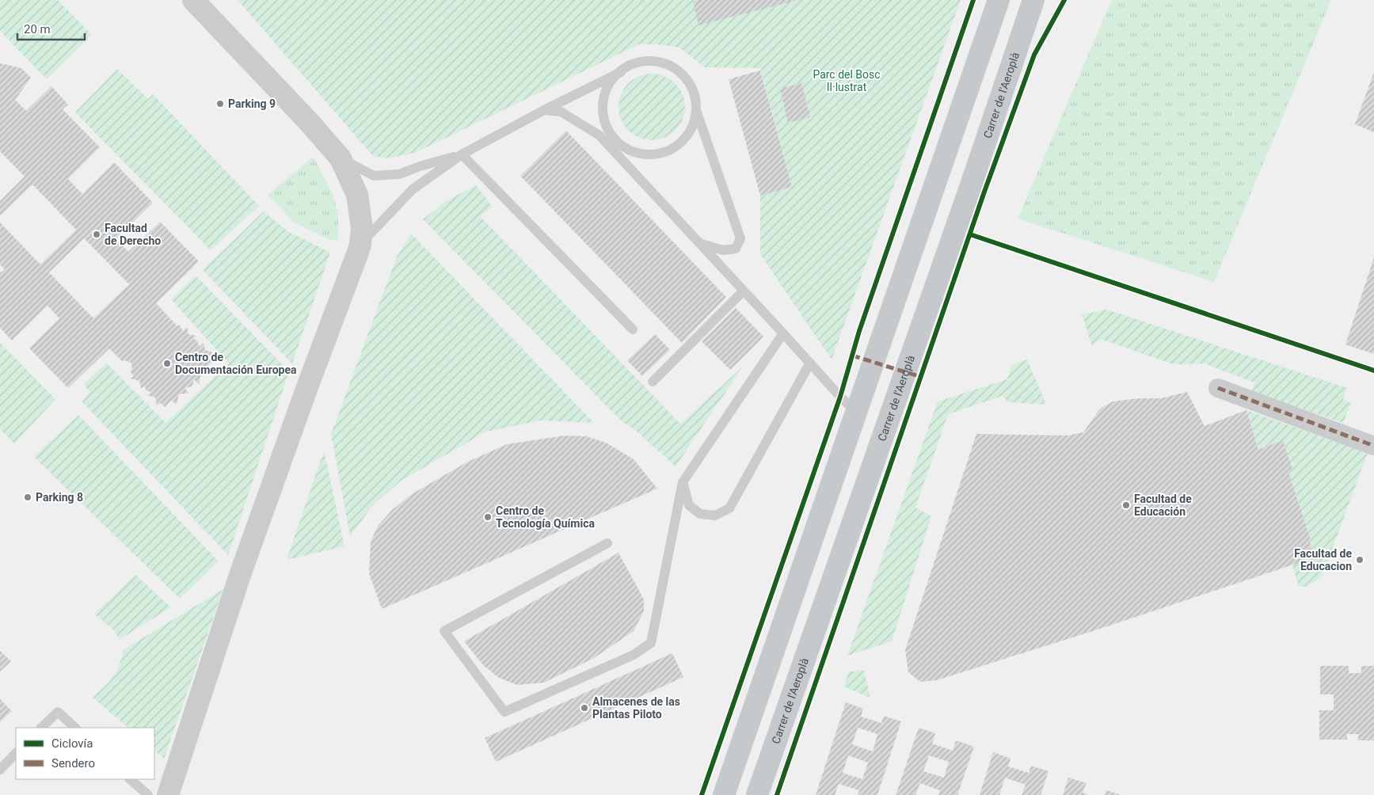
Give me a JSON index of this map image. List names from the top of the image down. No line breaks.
{"streets":{"main road":["Carrer de l'Aeroplà"]},"parks":["Parc del Bosc Il·lustrat"],"places":["Parking 9","Facultad de Derecho","Centro de Documentación Europea","Parking 8","Facultad de Educación","Centro de Tecnología Química","Facultad de Educacion","Almacenes de las Plantas Piloto"],"legend":["Ciclovía","Sendero"],"scale_bar":"20 m"}
